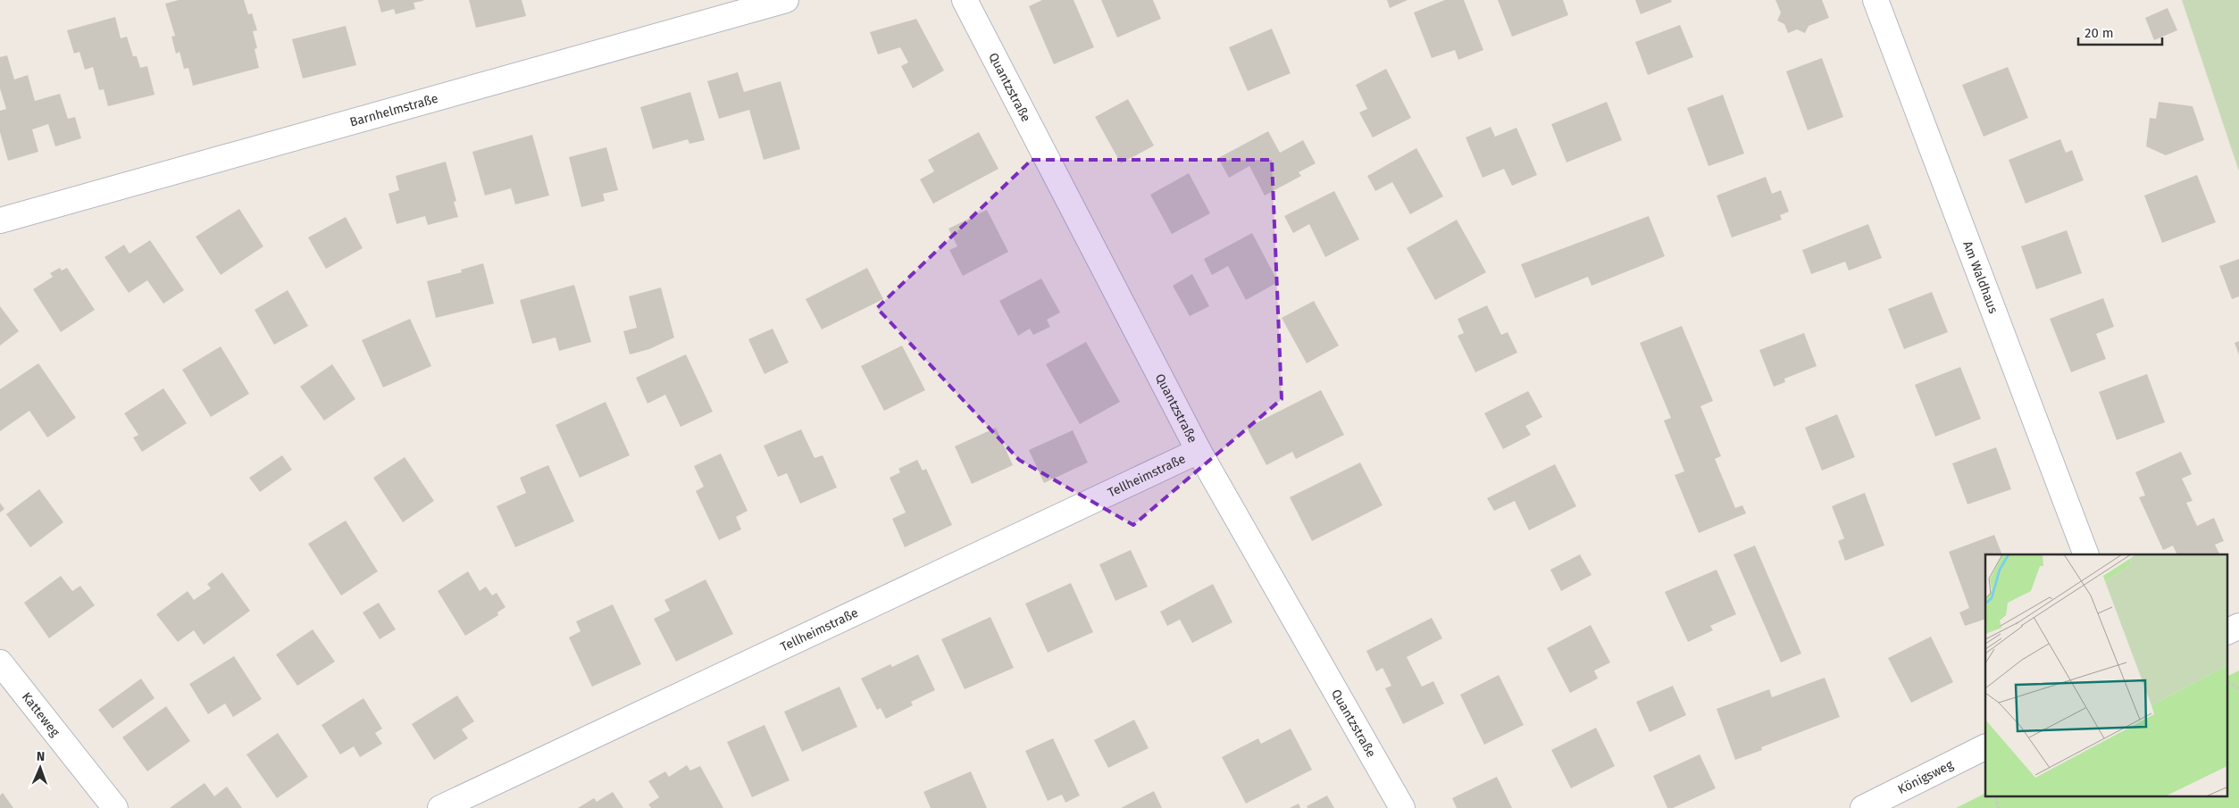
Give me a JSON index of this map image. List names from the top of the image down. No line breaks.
{"streets":{"street":["Quantzstraße","Barnhelmstraße","Am Waldhaus","Tellheimstraße","Katteweg","Königsweg"]},"crossings":[["Quantzstraße","Tellheimstraße"]],"scale_bar":"20 m","north":"top"}
